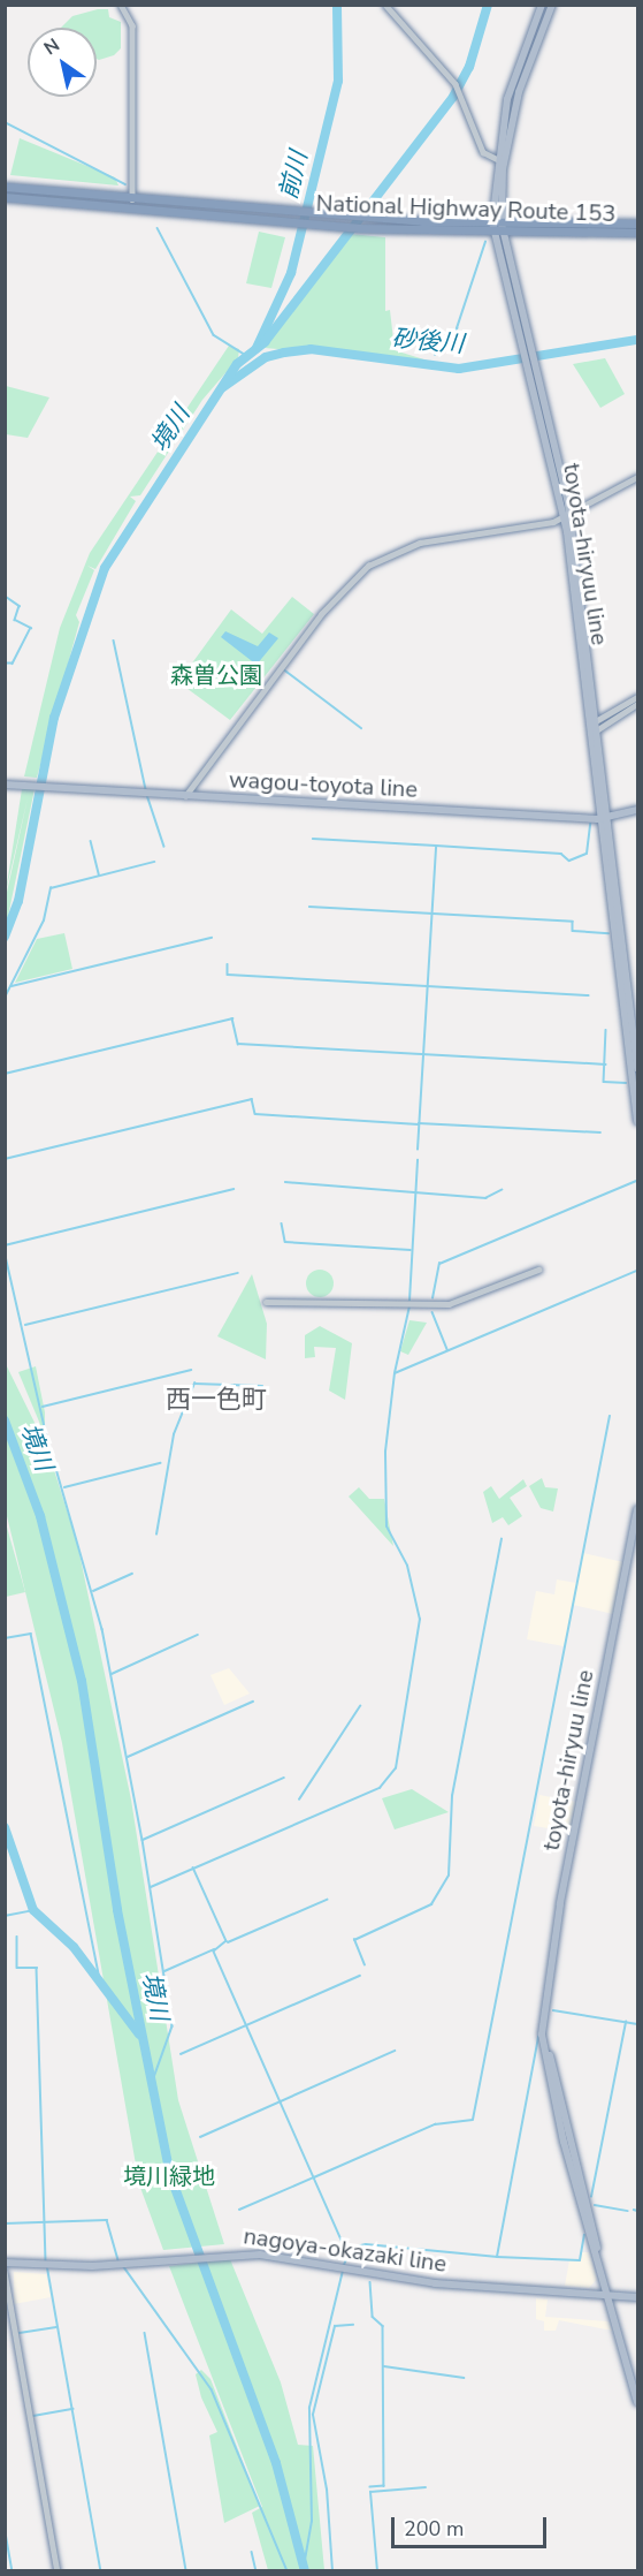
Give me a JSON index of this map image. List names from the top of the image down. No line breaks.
{"streets":{"highway":["National Highway Route 153"],"main road":["toyota-hiryuu line","wagou-toyota line","nagoya-okazaki line"]},"crossings":[["National Highway Route 153","toyota-hiryuu line"],["toyota-hiryuu line","wagou-toyota line"],["toyota-hiryuu line","nagoya-okazaki line"]],"districts":["西一色町"],"water":["前川","砂後川","境川"],"parks":["森曽公園","境川緑地"],"scale_bar":"200 m","north":"top left"}
